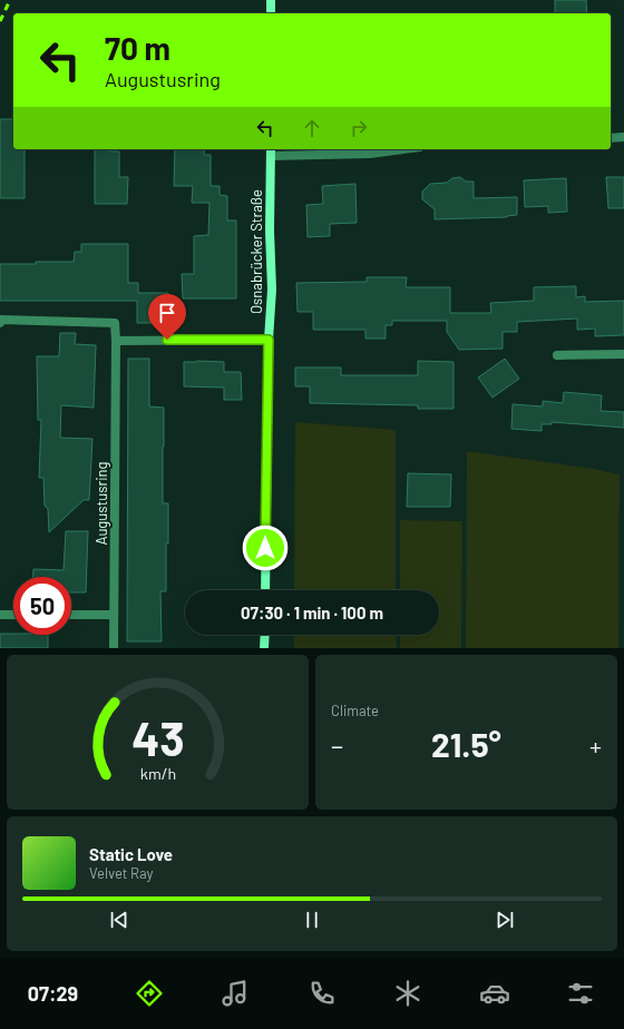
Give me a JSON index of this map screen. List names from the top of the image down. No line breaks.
{"streets":{"main road":["Osnabrücker Straße"],"street":["Augustusring"]},"page":{"turn":["70 m","Augustusring"],"limit":"50","trip":"07:30 · 1 min · 100 m","tile":"Climate","heat":["−","21.5°","+"],"song":["Static Love","Velvet Ray"],"tabs":"07:29","gauge":["43","km/h"]}}
